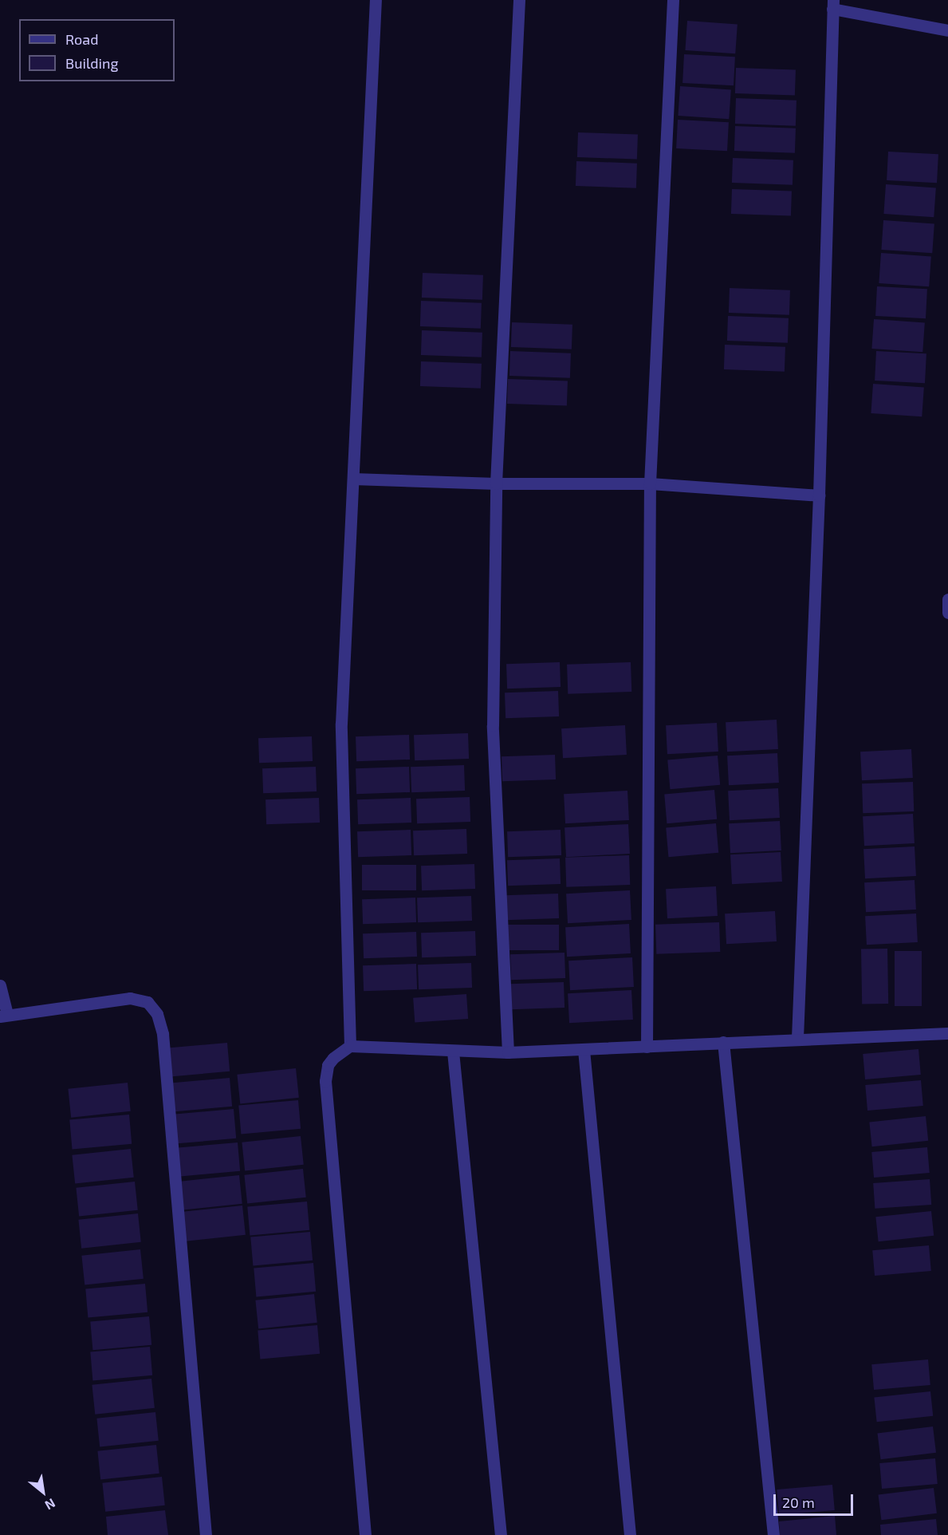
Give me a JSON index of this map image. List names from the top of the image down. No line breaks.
{"legend":["Road","Building"],"scale_bar":"20 m","north":"bottom right"}
